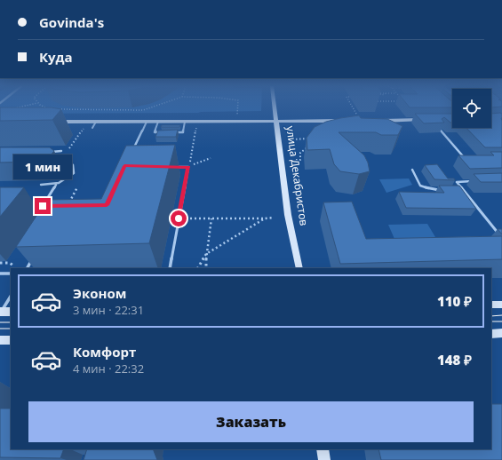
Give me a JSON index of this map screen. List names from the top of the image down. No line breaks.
{"streets":{"street":["улица Декабристов"]},"page":{"banner":["Govinda's","Куда"],"bubble":"1 мин","list":[{"name":"Эконом","note":"3 мин · 22:31","value":"110 ₽"},{"name":"Комфорт","note":"4 мин · 22:32","value":"148 ₽"}],"buttons":"Заказать"}}
